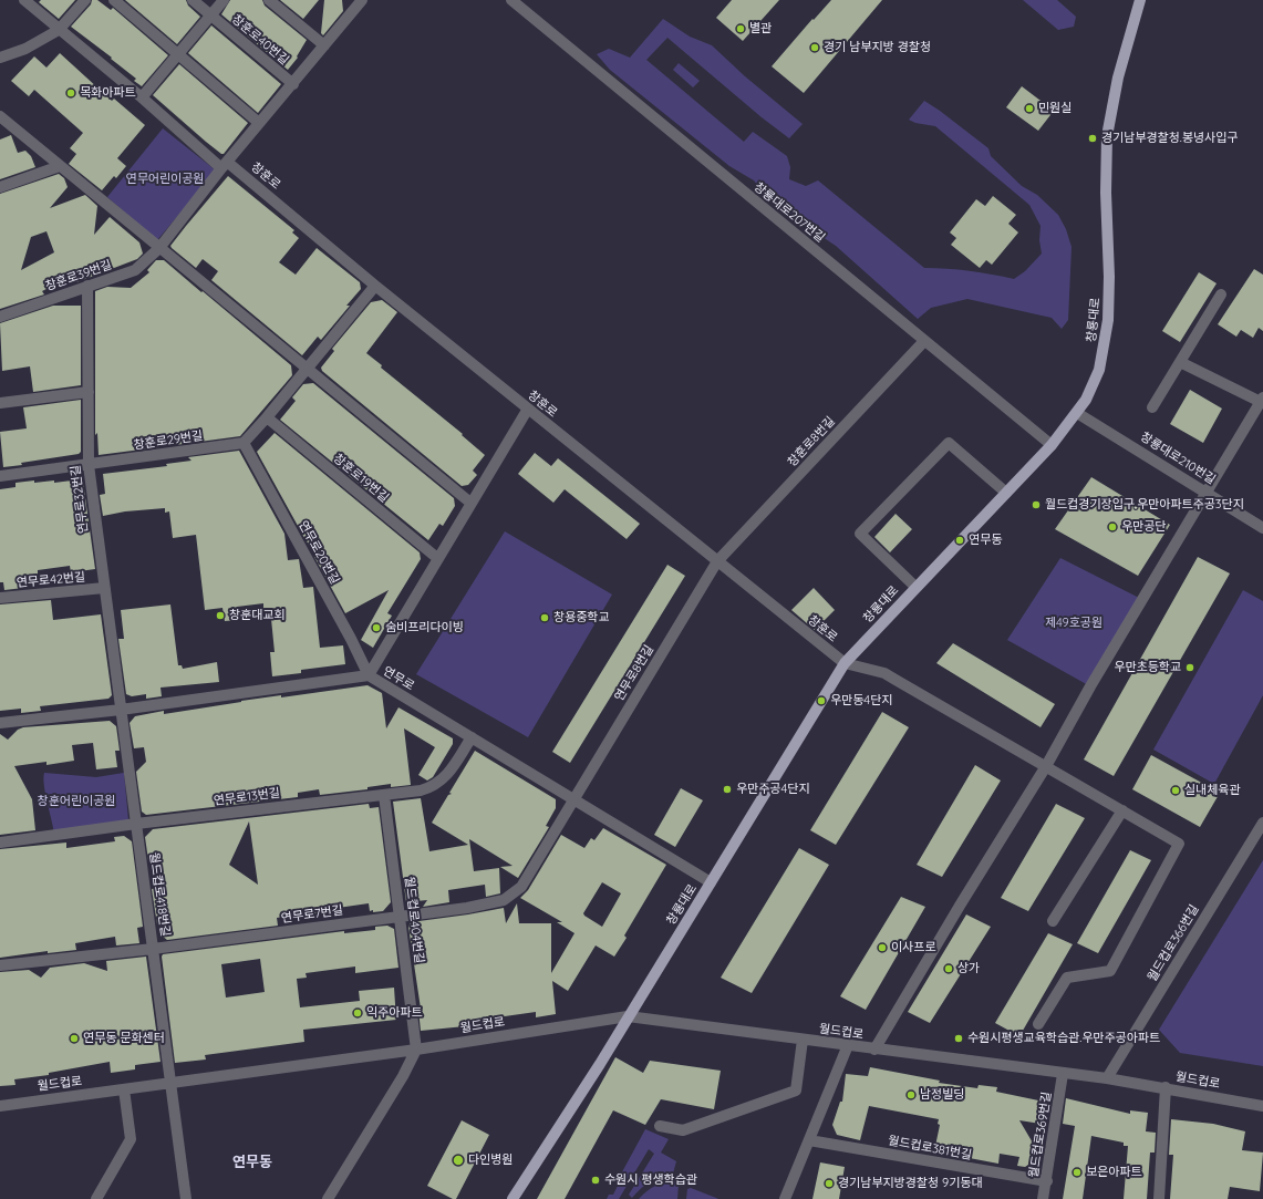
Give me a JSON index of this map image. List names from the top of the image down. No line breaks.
{"streets":{"main road":["창룡대로"],"street":["창훈로40번길","창훈로","창룡대로207번길","창훈로39번길","창훈로29번길","창훈로8번길","창룡대로210번길","창훈로19번길","연무로32번길","연무로20번길","연무로42번길","연무로8번길","연무로","연무로13번길","월드컵로418번길","연무로7번길","월드컵로404번길","월드컵로366번길","월드컵로","월드컵로369번길","월드컵로381번길"]},"crossings":[["창훈로","창훈로39번길"],["창훈로","창룡대로"],["창훈로","창훈로8번길"],["창훈로","연무로8번길"],["창룡대로207번길","창룡대로"],["창룡대로207번길","창훈로8번길"],["창훈로39번길","연무로32번길"],["창룡대로","창룡대로210번길"],["창룡대로","연무로"],["창룡대로","월드컵로"],["창훈로29번길","연무로32번길"],["창훈로29번길","연무로20번길"],["창훈로8번길","연무로8번길"],["연무로32번길","연무로42번길"],["연무로32번길","연무로"],["연무로32번길","월드컵로418번길"],["연무로20번길","연무로"],["연무로8번길","연무로"],["연무로8번길","연무로7번길"],["연무로","연무로13번길"],["연무로","월드컵로418번길"],["연무로","연무로7번길"],["연무로13번길","월드컵로418번길"],["연무로13번길","월드컵로404번길"],["월드컵로418번길","연무로7번길"],["월드컵로418번길","월드컵로"],["연무로7번길","월드컵로404번길"],["월드컵로404번길","월드컵로"],["월드컵로366번길","월드컵로"],["월드컵로","월드컵로369번길"],["월드컵로369번길","월드컵로381번길"]],"districts":["연무동"],"parks":["연무어린이공원","제49호공원","창훈어린이공원"],"places":["별관","경기 남부지방 경찰청","목화아파트","민원실","경기남부경찰청.봉녕사입구","월드컵경기장입구.우만아파트주공3단지","우만공단","연무동","창훈대교회","창용중학교","숨비프리다이빙","우만초등학교","우만동4단지","우만주공4단지","실내체육관","이사프로","상가","익주아파트","연무동 문화센터","수원시평생교육학습관.우만주공아파트","남정빌딩","다인병원","보은아파트","수원시 평생학습관","경기남부지방경찰청 9기동대"]}
